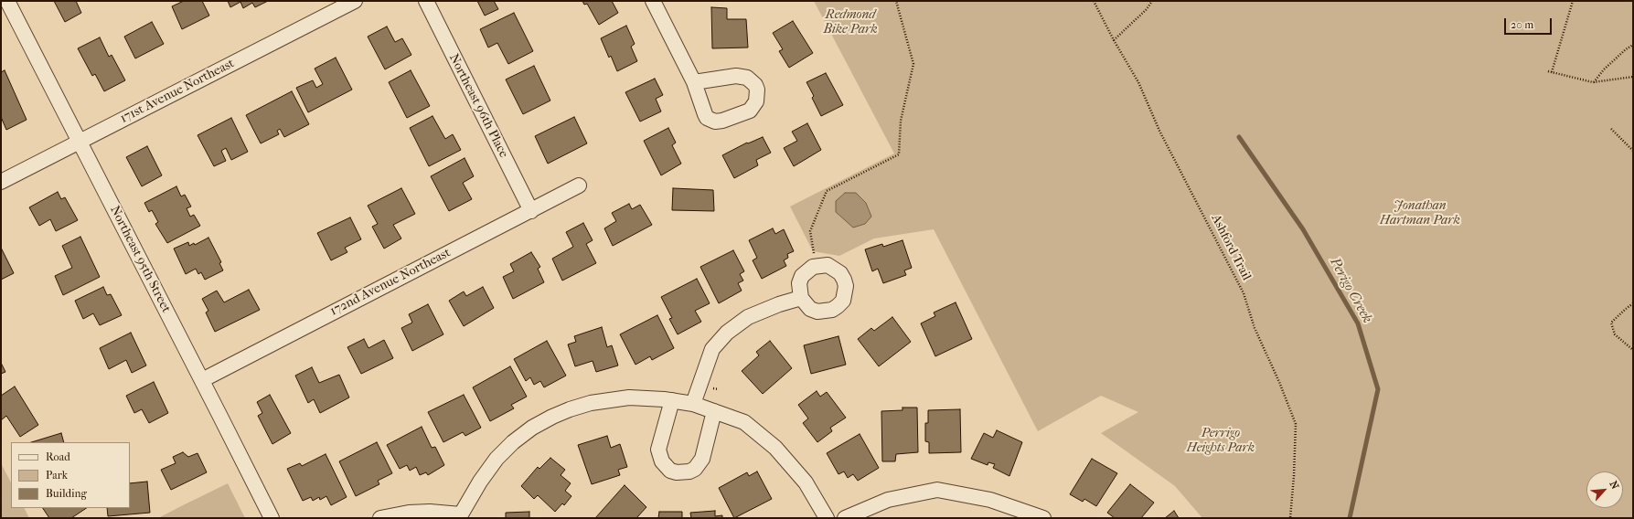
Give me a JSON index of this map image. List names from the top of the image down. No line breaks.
{"streets":{"street":["171st Avenue Northeast","Northeast 96th Place","Northeast 95th Street","172nd Avenue Northeast"],"path":["Ashford Trail"]},"crossings":[["171st Avenue Northeast","Northeast 95th Street"],["Northeast 96th Place","172nd Avenue Northeast"],["Northeast 95th Street","172nd Avenue Northeast"]],"water":["Perigo Creek"],"parks":["Redmond Bike Park","Jonathan Hartman Park","Perrigo Heights Park"],"legend":["Road","Park","Building"],"scale_bar":"20 m","north":"top right"}
